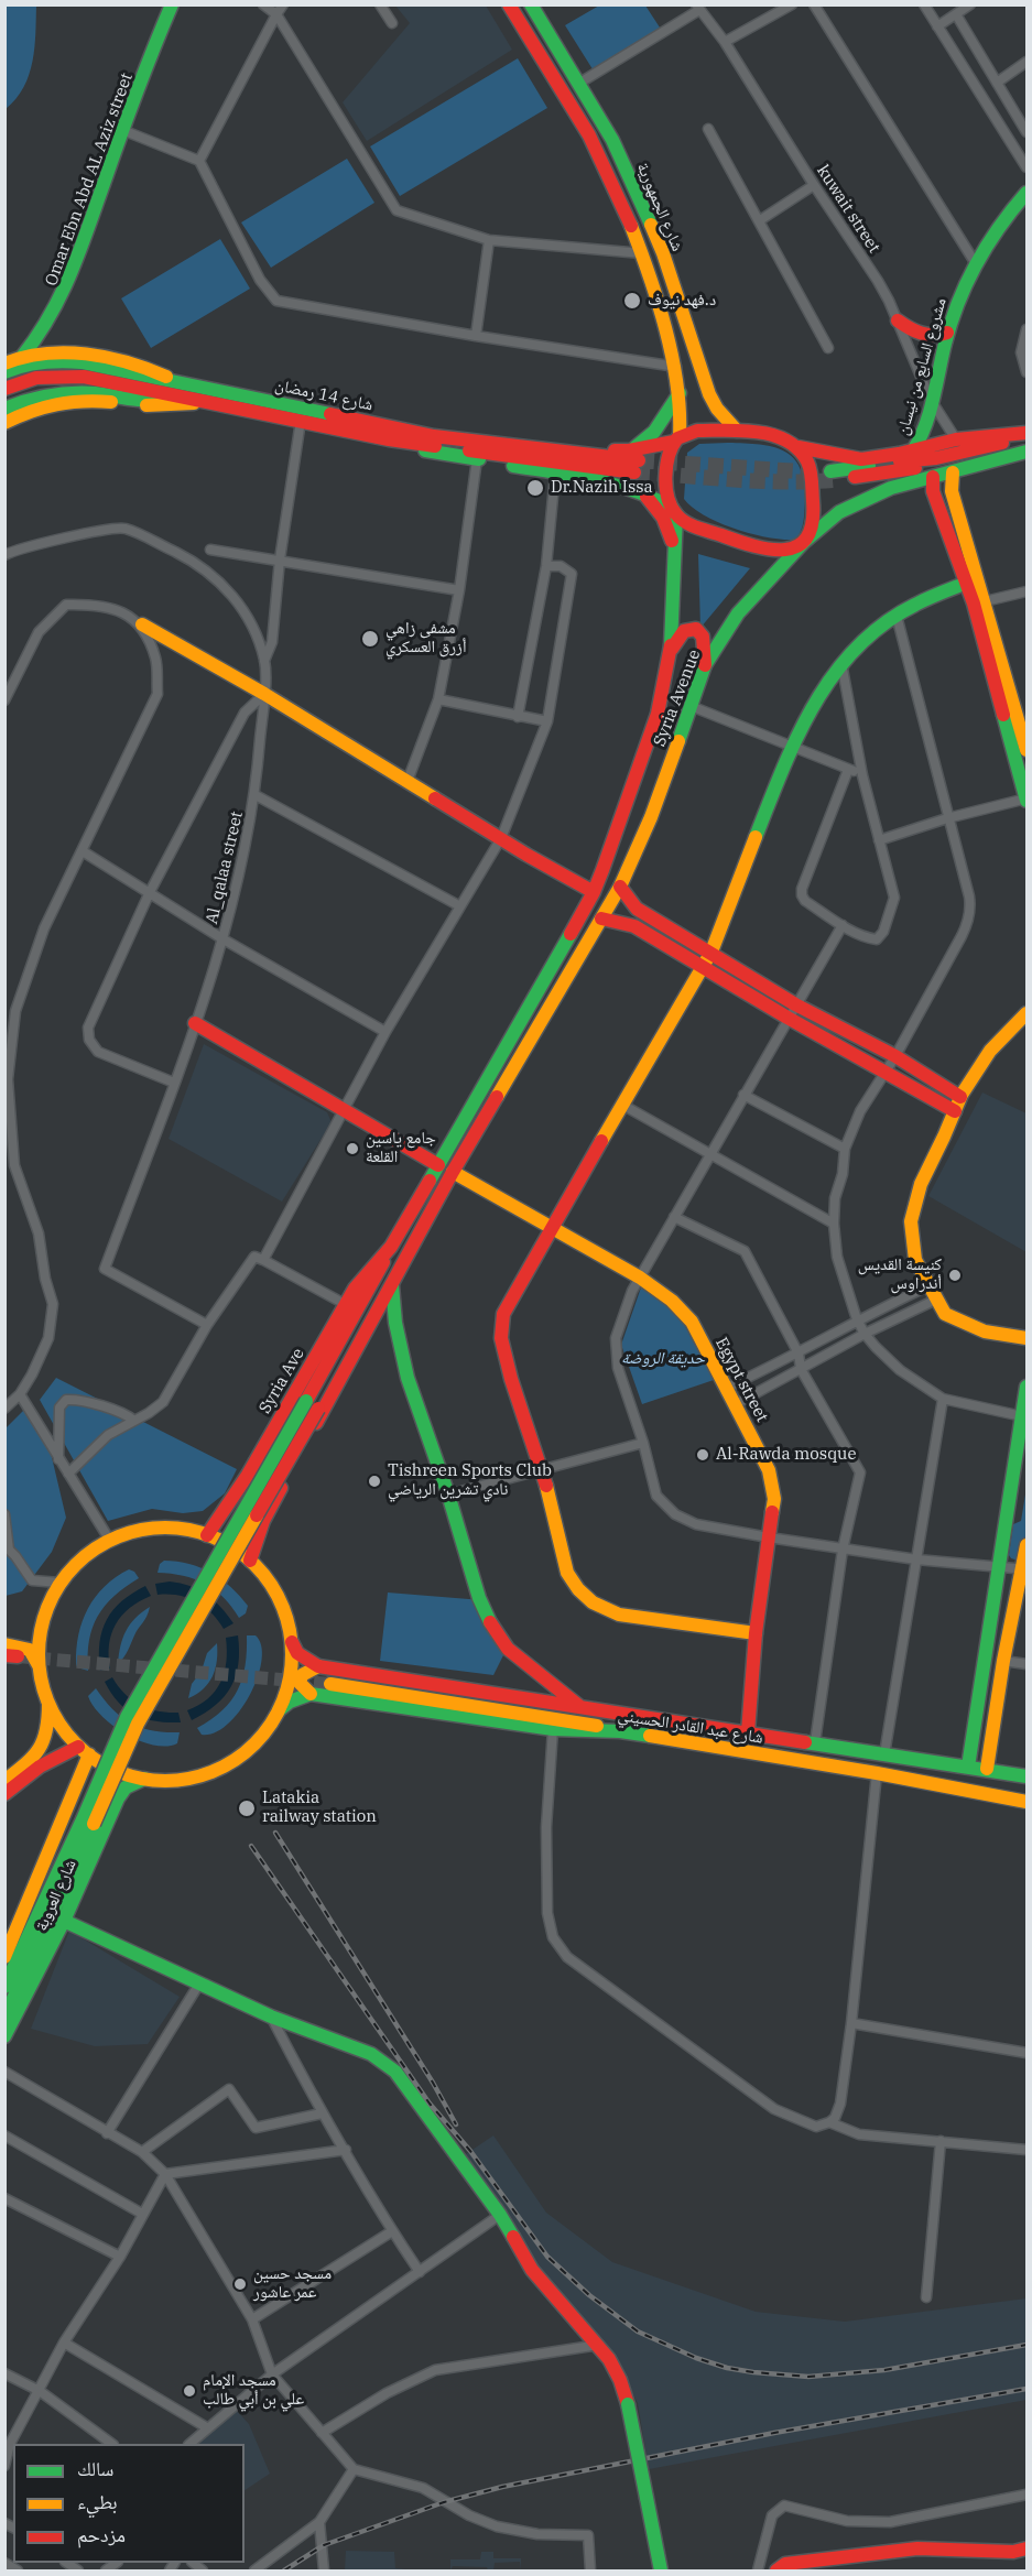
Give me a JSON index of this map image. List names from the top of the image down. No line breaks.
{"streets":{"main road":["Omar Ebn Abd AL Aziz street","شارع الجمهورية","مشروع السابع من نيسان","شارع 14 رمضان","Syria Avenue","Egypt street","Syria Ave","شارع عبد القادر الحسيني","شارع العروبة"],"street":["kuwait street","Al_qalaa street"]},"crossings":[["شارع الجمهورية","شارع 14 رمضان"],["شارع الجمهورية","Syria Avenue"],["kuwait street","مشروع السابع من نيسان"],["شارع 14 رمضان","Syria Avenue"],["Syria Avenue","Egypt street"],["Syria Avenue","Syria Ave"],["Egypt street","شارع عبد القادر الحسيني"]],"parks":["حديقة الروضة"],"places":["د.فهد نيوف","Dr.Nazih Issa","مشفى زاهي أزرق العسكري","جامع ياسين القلعة","كنيسة القديس أندراوس","Al-Rawda mosque","Tishreen Sports Club نادي تشرين الرياضي","Latakia railway station","مسجد حسين عمر عاشور","مسجد الإمام علي بن أبي طالب"],"legend":["سالك","بطيء","مزدحم"]}
